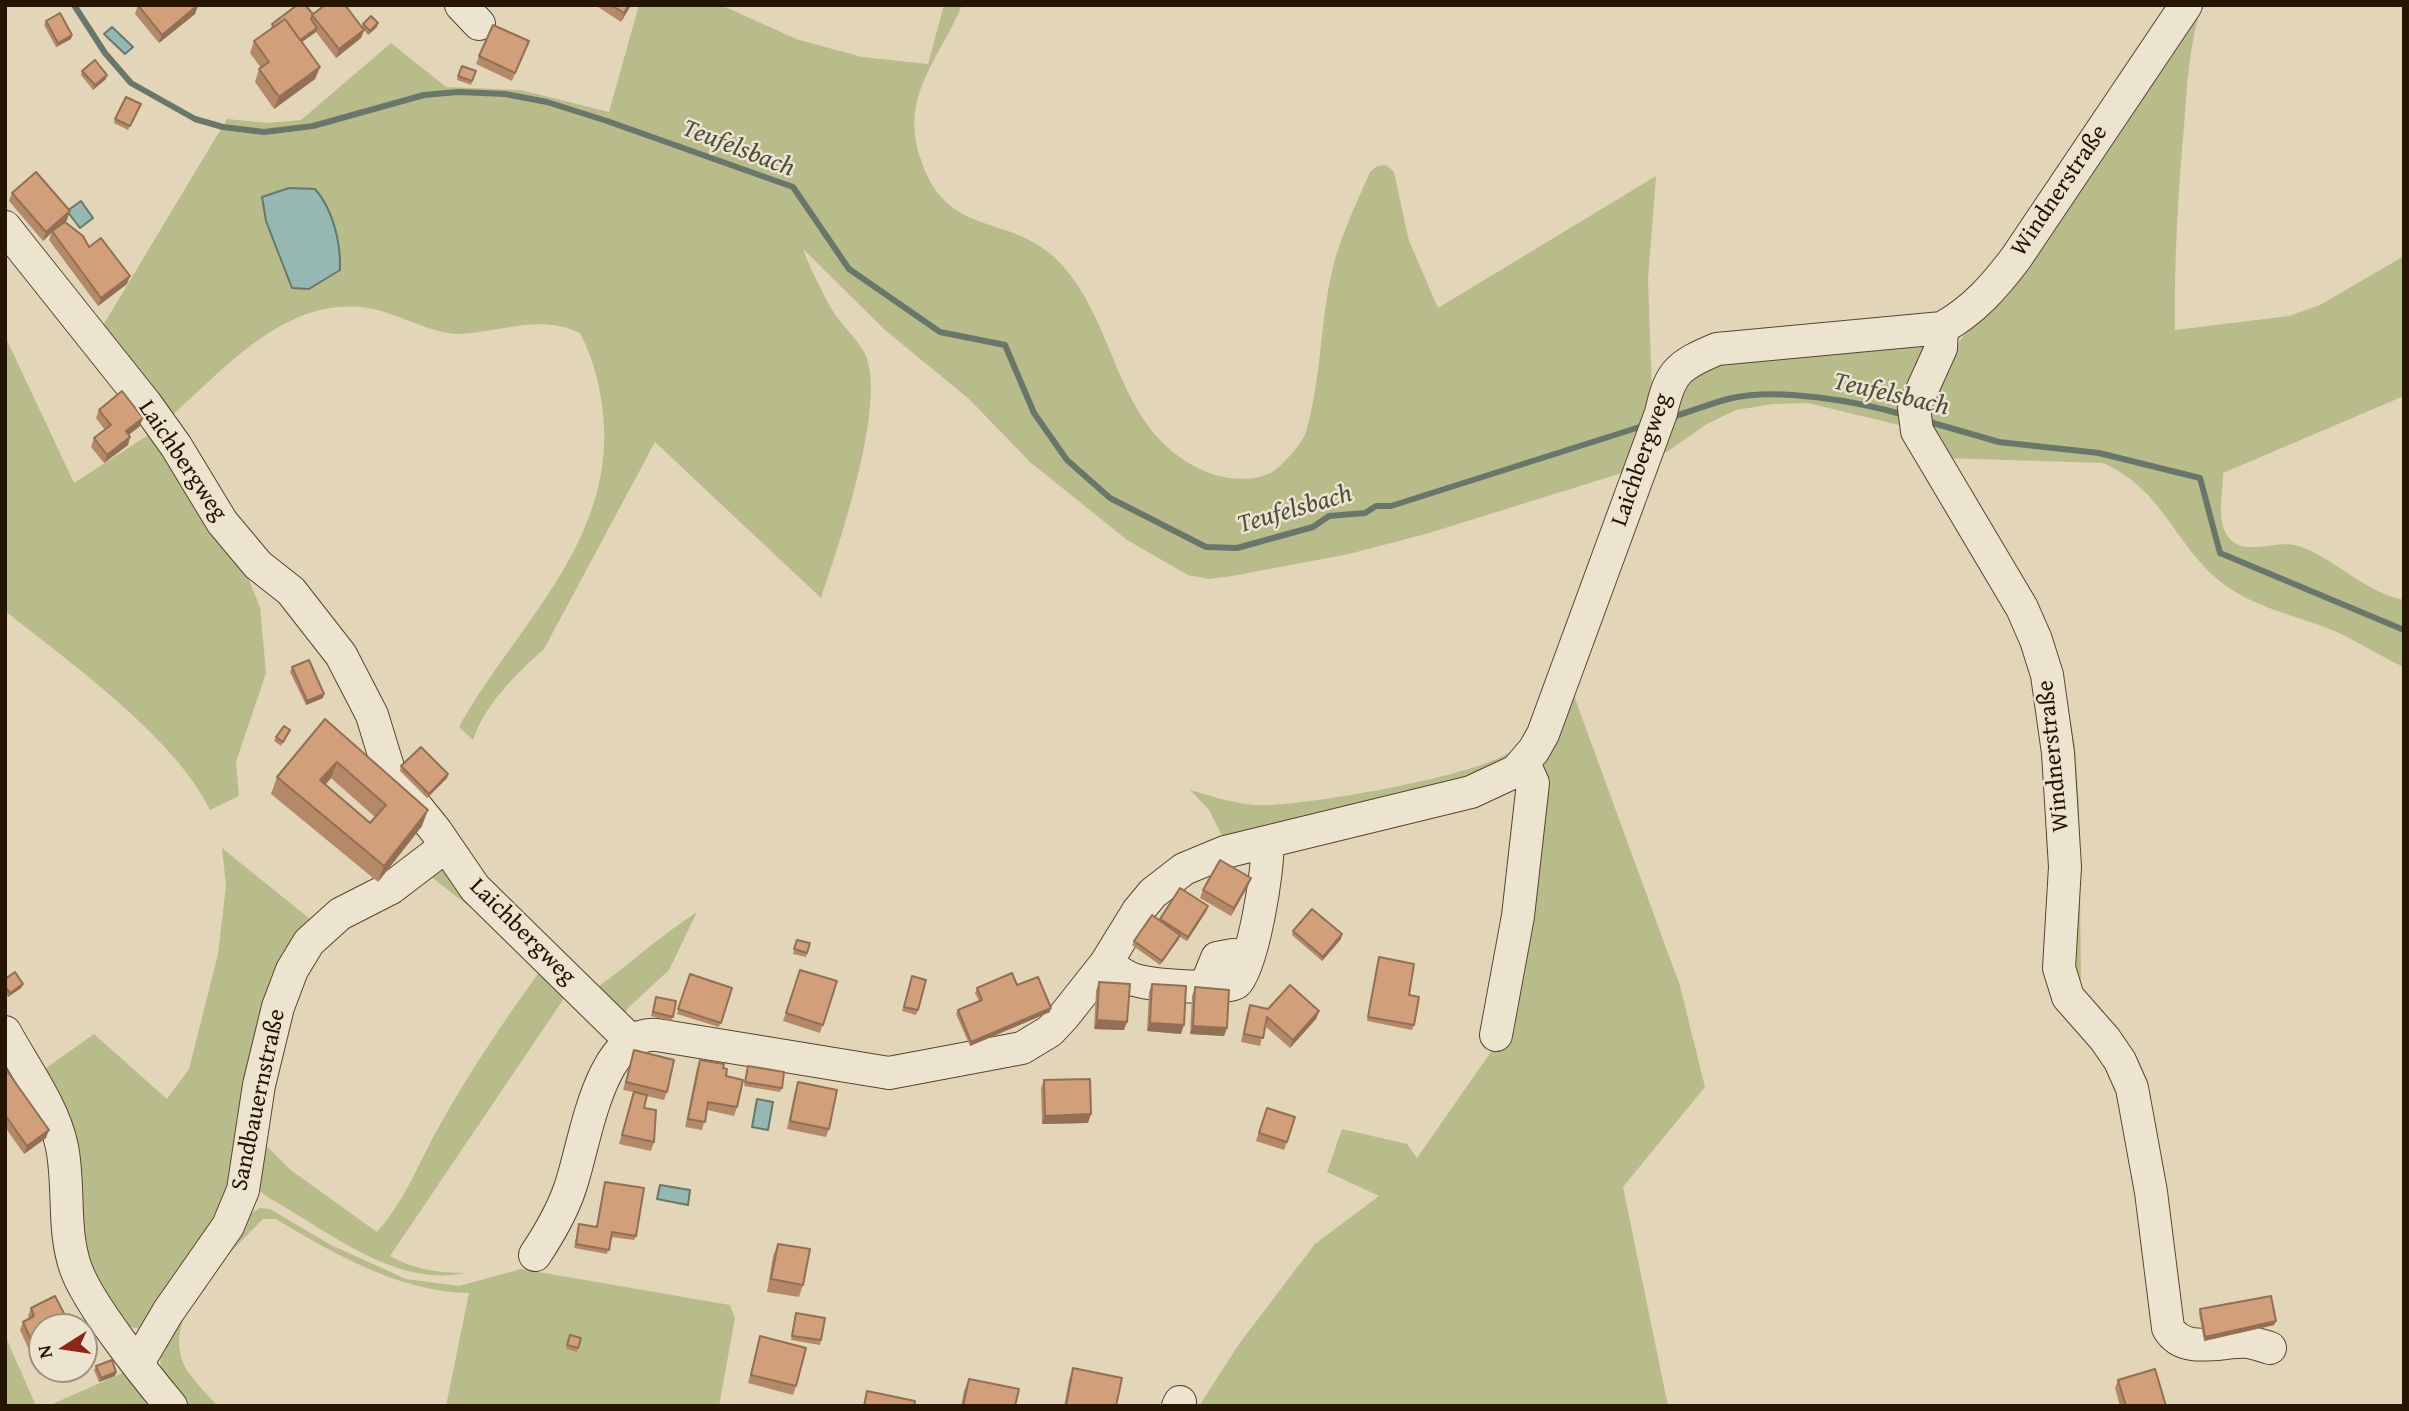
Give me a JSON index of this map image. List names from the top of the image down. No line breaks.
{"streets":{"street":["Windnerstraße","Laichbergweg","Sandbauernstraße"]},"crossings":[["Windnerstraße","Laichbergweg"],["Laichbergweg","Sandbauernstraße"]],"water":["Teufelsbach"],"north":"left"}
